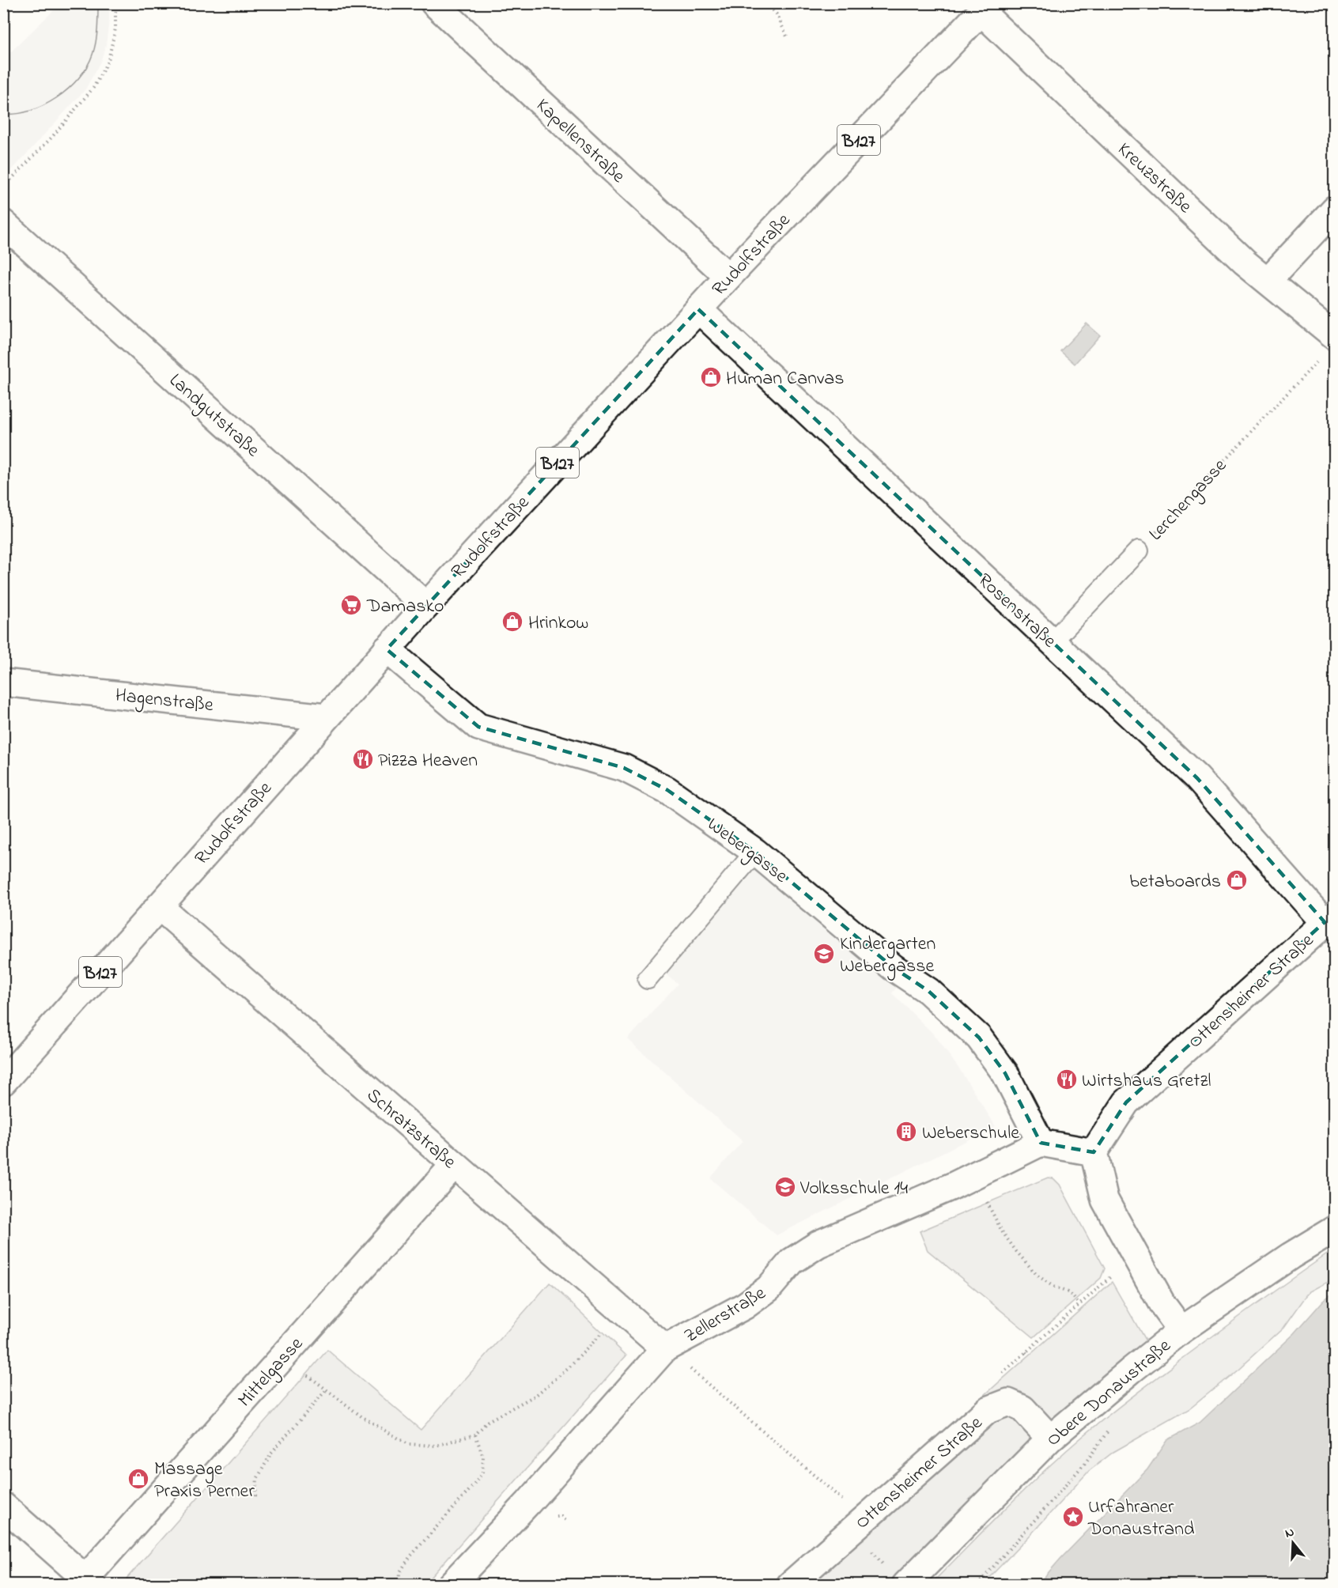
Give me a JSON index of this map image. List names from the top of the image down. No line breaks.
{"streets":{"street":["Kapellenstraße","B127","Kreuzstraße","Rudolfstraße","Landgutstraße","Rosenstraße","Hagenstraße","Webergasse","Ottensheimer Straße","Schratzstraße","Zellerstraße","Mittelgasse","Obere Donaustraße"],"lane":["Lerchengasse"]},"crossings":[["Kapellenstraße","Rudolfstraße"],["Kreuzstraße","Rudolfstraße"],["Kreuzstraße","Lerchengasse"],["Rudolfstraße","Landgutstraße"],["Rudolfstraße","Rosenstraße"],["Rudolfstraße","Hagenstraße"],["Rudolfstraße","Webergasse"],["Rudolfstraße","Schratzstraße"],["Lerchengasse","Rosenstraße"],["Rosenstraße","Ottensheimer Straße"],["Webergasse","Zellerstraße"],["Ottensheimer Straße","Obere Donaustraße"],["Schratzstraße","Zellerstraße"],["Schratzstraße","Mittelgasse"]],"places":{"shop":["Human Canvas","Hrinkow","betaboards","Massage Praxis Perner"],"supermarket":["Damasko"],"restaurant":["Pizza Heaven","Wirtshaus Gretzl"],"school or university":["Kindergarten Webergasse","Volksschule 14"],"building":["Weberschule"],"place":["Urfahraner Donaustrand"]},"north":"top"}
